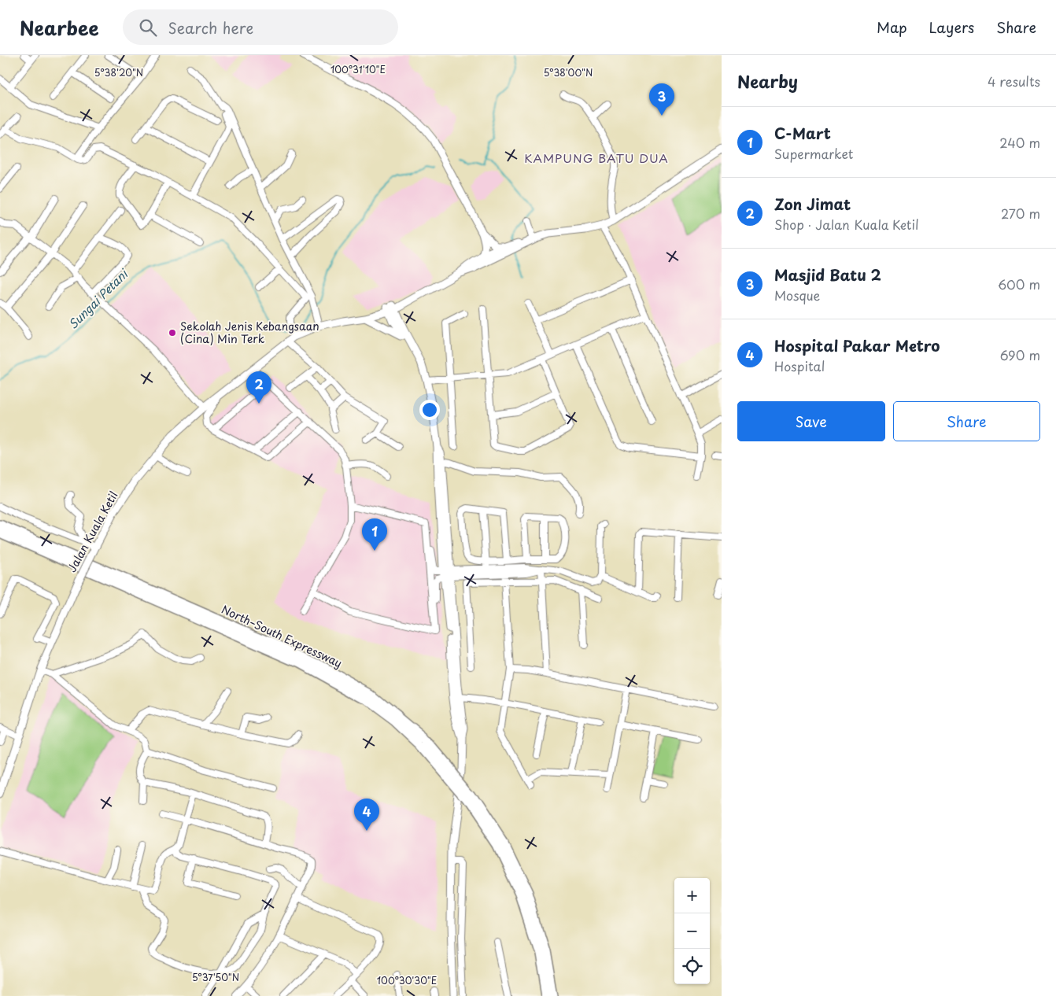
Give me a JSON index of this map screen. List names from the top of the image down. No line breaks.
{"streets":{"highway":["North–South Expressway"],"main road":["Jalan Kuala Ketil"]},"districts":["KAMPUNG BATU DUA"],"water":["Sungai Petani"],"places":["Sekolah Jenis Kebangsaan (Cina) Min Terk"],"page":{"header":"Nearbee","search":"Search here","nav":["Map","Layers","Share"],"heading":["Nearby","4 results"],"pins":["3","2","1","4"],"list":[{"mark":"1","name":"C-Mart","note":"Supermarket","value":"240 m"},{"mark":"2","name":"Zon Jimat","note":"Shop · Jalan Kuala Ketil","value":"270 m"},{"mark":"3","name":"Masjid Batu 2","note":"Mosque","value":"600 m"},{"mark":"4","name":"Hospital Pakar Metro","note":"Hospital","value":"690 m"}],"buttons":["Save","Share"],"map_buttons":["+","−"]},"coordinates":["100°31'10\"E","5°38'20\"N","5°38'00\"N","5°37'50\"N","100°30'30\"E"]}
